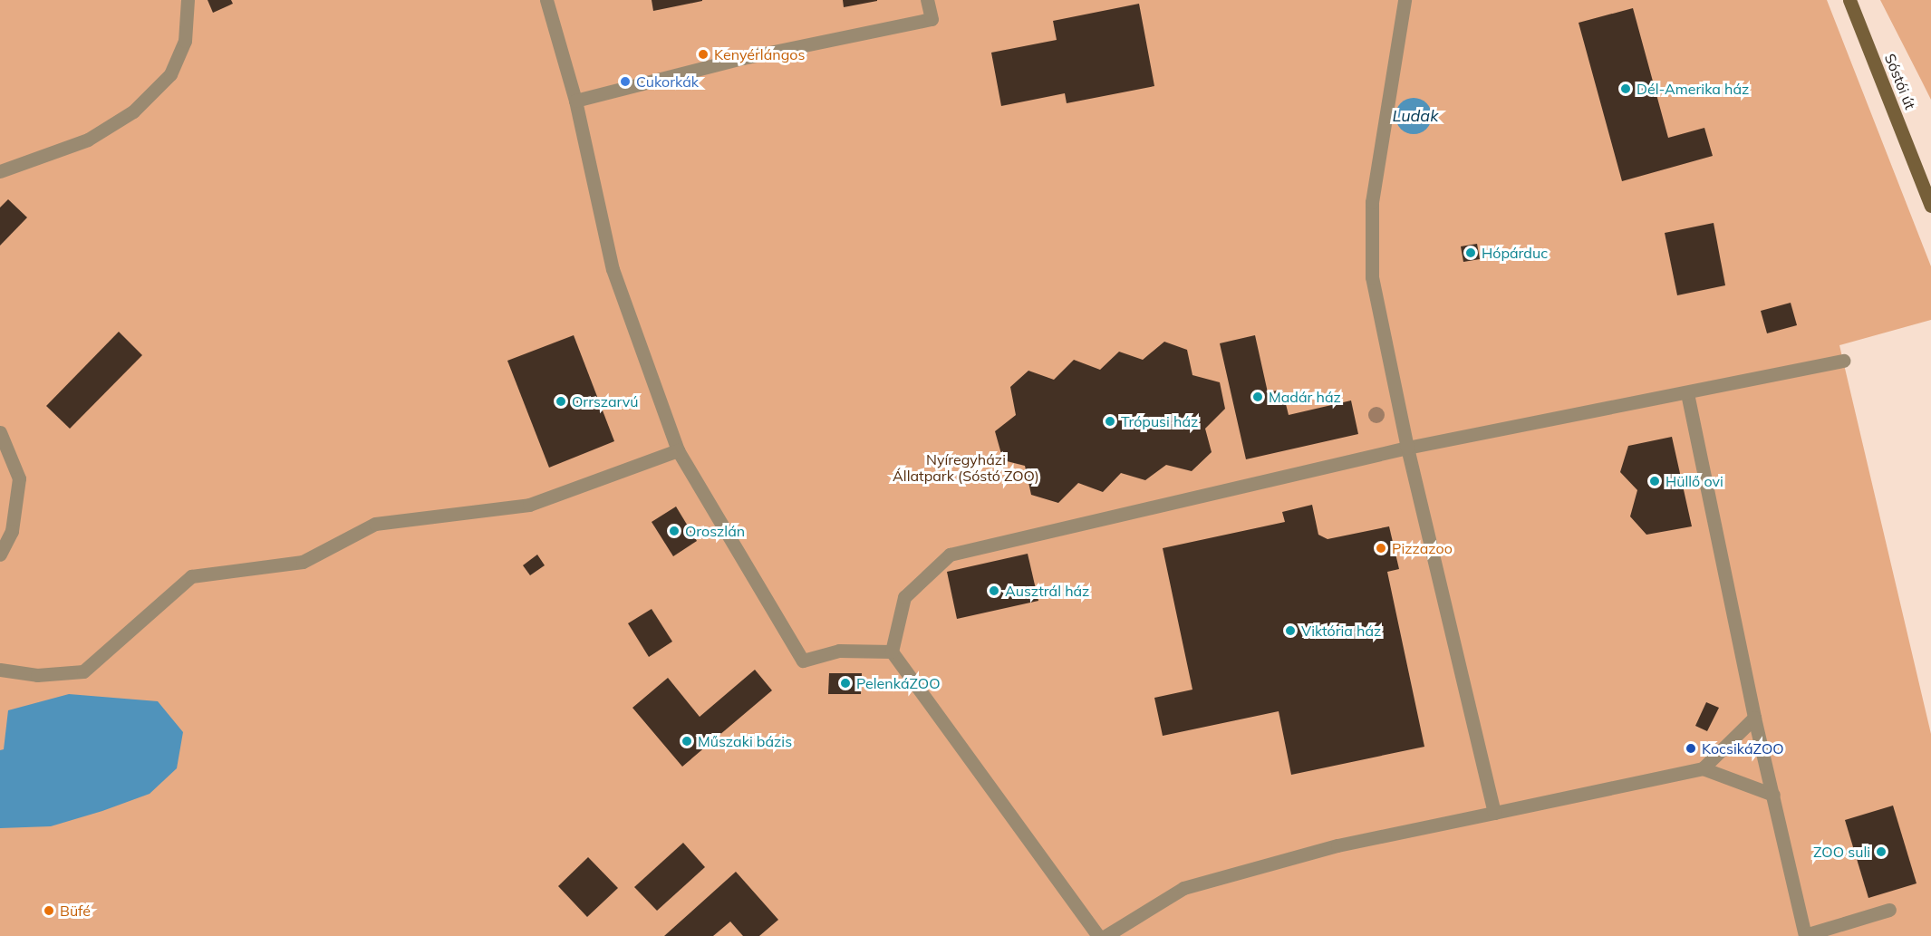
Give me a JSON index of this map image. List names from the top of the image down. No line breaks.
{"streets":{"street":["Sóstói út"]},"water":["Ludak"],"parks":["Nyíregyházi Állatpark (Sóstó ZOO)"],"places":["Kenyérlángos","Cukorkák","Dél-Amerika ház","Hópárduc","Madár ház","Orrszarvú","Trópusi ház","Hüllő ovi","Oroszlán","Pizzazoo","Ausztrál ház","Viktória ház","PelenkáZOO","Műszaki bázis","KocsikáZOO","ZOO suli","Büfé"]}
